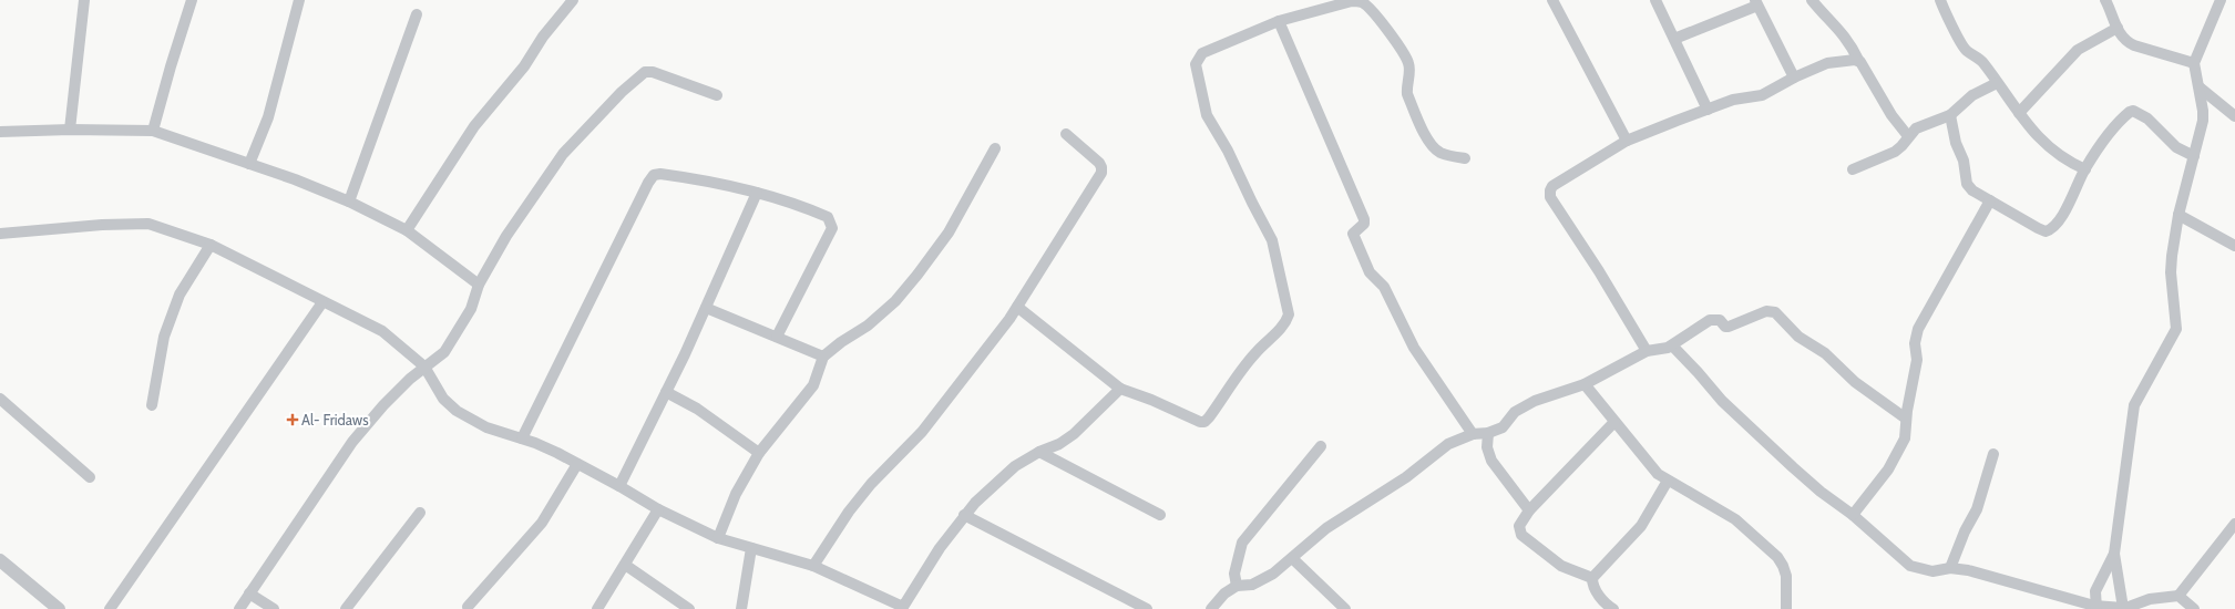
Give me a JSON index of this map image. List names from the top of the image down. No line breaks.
{"places":{"health":["Al- Fridaws"]}}
